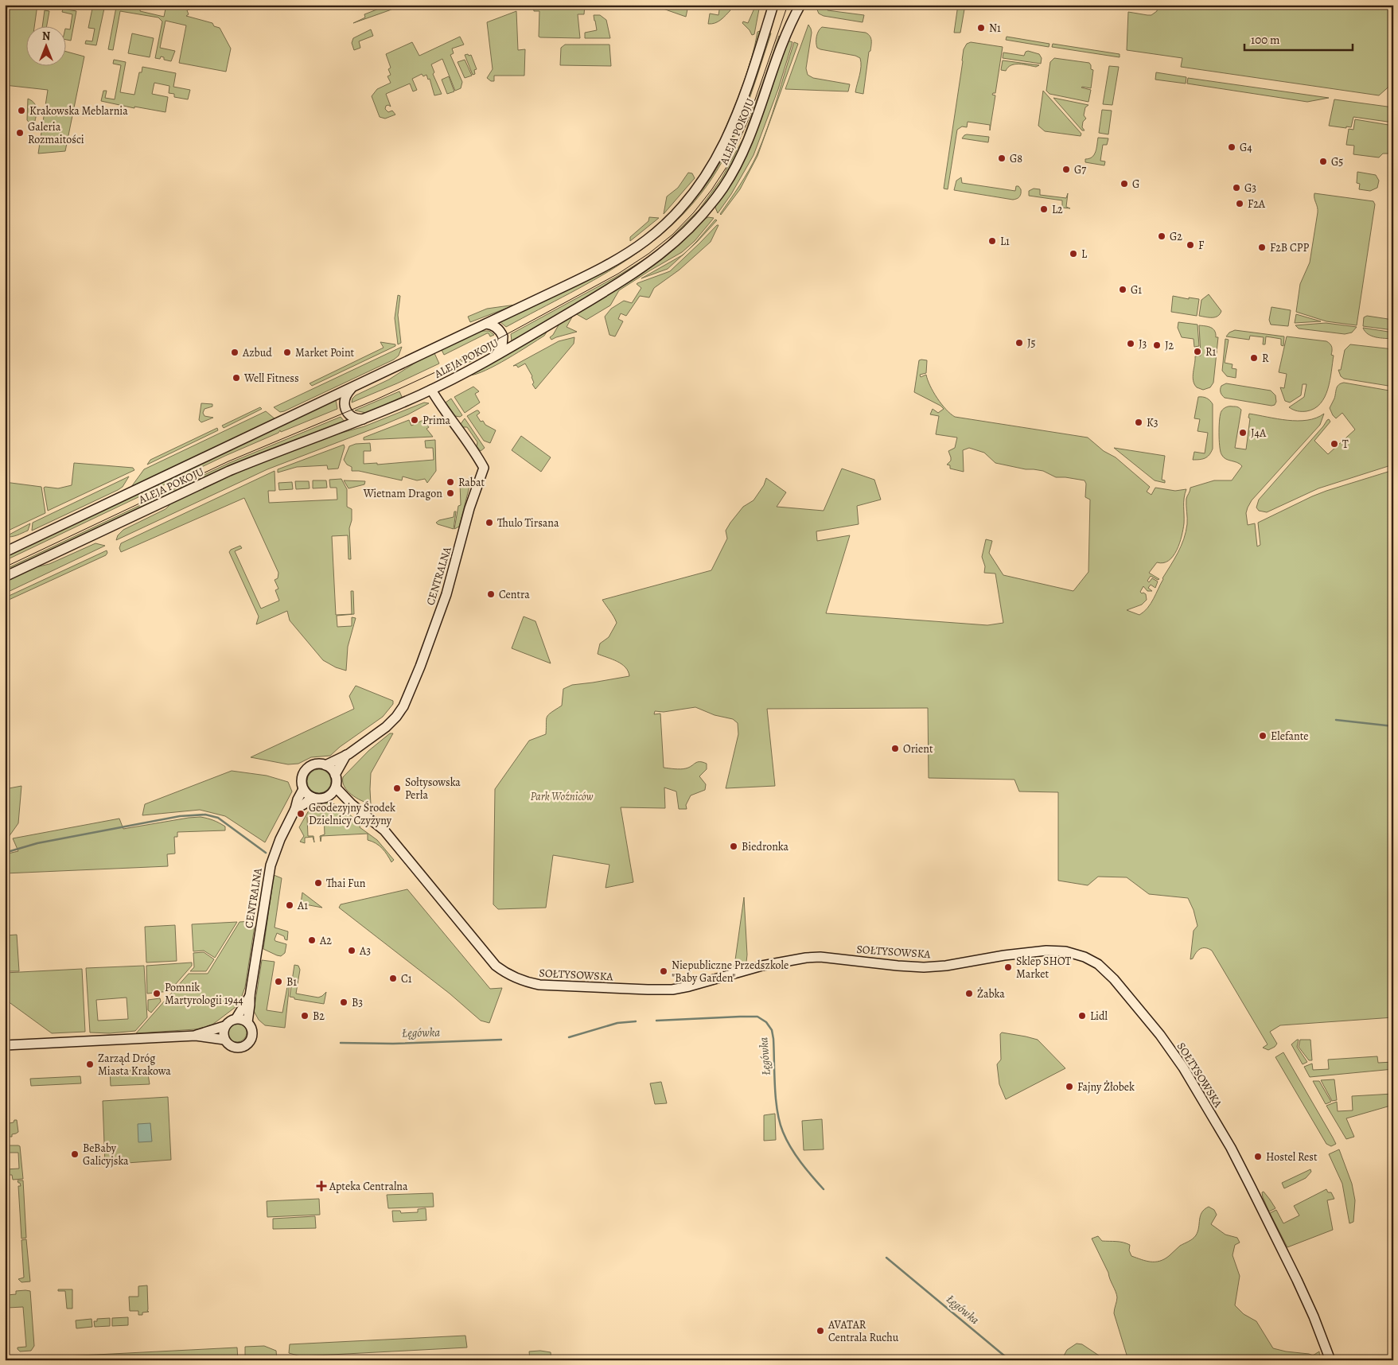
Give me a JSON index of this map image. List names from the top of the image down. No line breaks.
{"streets":{"street":["ALEJA POKOJU","CENTRALNA","SOŁTYSOWSKA"]},"crossings":[["ALEJA POKOJU","CENTRALNA"],["CENTRALNA","SOŁTYSOWSKA"]],"water":["Łęgówka"],"parks":["Park Woźniców"],"places":{"other":["N1","Krakowska Meblarnia","Galeria Rozmaitości","G4","G8","G5","G7","G","G3","F2A","L2","G2","L1","F","F2B CPP","L","G1","J5","J3","J2","R1","Azbud","Market Point","R","Well Fitness","Prima","K3","J4A","T","Rabat","Wietnam Dragon","Thulo Tirsana","Centra","Elefante","Orient","Sołtysowska Perła","Geodezyjny Środek Dzielnicy Czyżyny","Biedronka","Thai Fun","A1","A2","A3","Sklep SHOT Market","Niepubliczne Przedszkole \"Baby Garden\"","C1","B1","Pomnik Martyrologii 1944","Żabka","B3","B2","Lidl","Zarząd Dróg Miasta Krakowa","Fajny Żłobek","BeBaby Galicyjska","Hostel Rest","AVATAR Centrala Ruchu"],"health":["Apteka Centralna"]},"scale_bar":"100 m","north":"top"}
